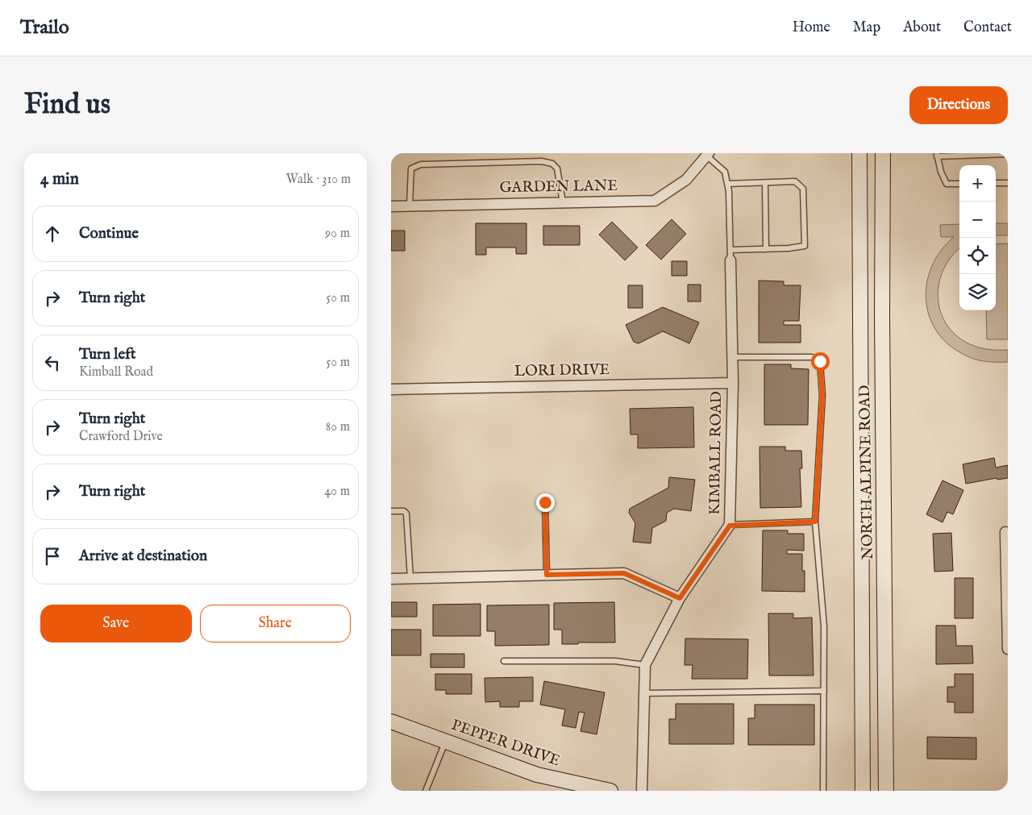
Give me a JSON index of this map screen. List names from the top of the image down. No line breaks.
{"streets":{"main road":["NORTH ALPINE ROAD","PEPPER DRIVE"],"street":["GARDEN LANE","LORI DRIVE","KIMBALL ROAD"]},"crossings":[["LORI DRIVE","KIMBALL ROAD"]],"page":{"header":"Trailo","nav":["Home","Map","About","Contact"],"buttons":["Directions",["Save","Share"]],"title":"Find us","heading":["4 min","Walk · 310 m"],"map_buttons":["+","−"],"list":[["Continue","90 m"],["Turn right","50 m"],["Turn left","Kimball Road","50 m"],["Turn right","Crawford Drive","80 m"],["Turn right","40 m"],"Arrive at destination"]}}
